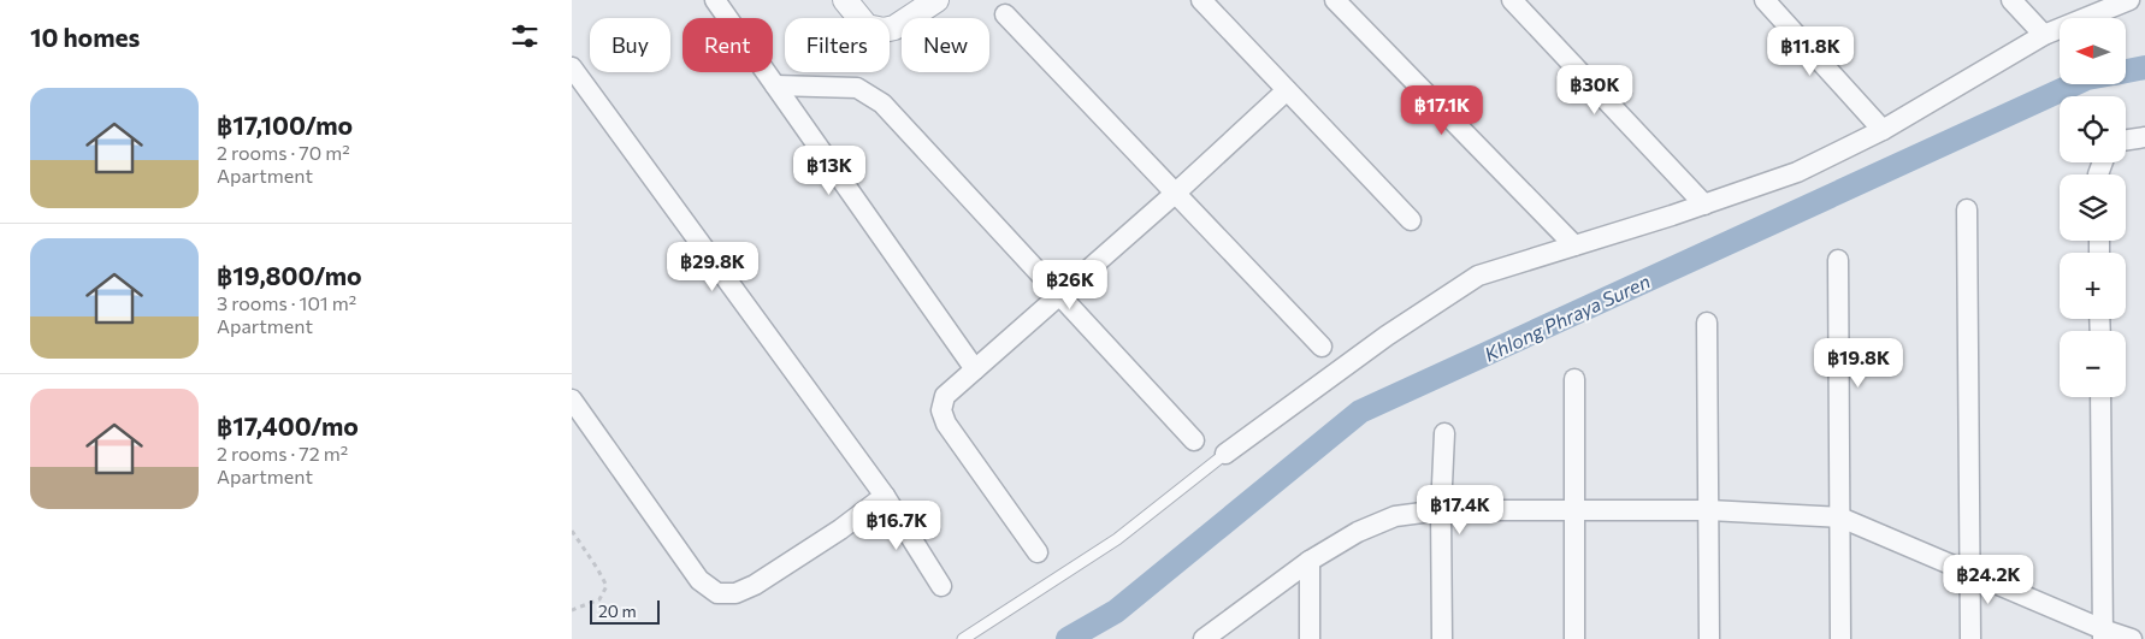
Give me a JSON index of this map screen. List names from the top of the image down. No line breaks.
{"water":["Khlong Phraya Suren"],"scale_bar":"20 m","north":"left","page":{"heading":"10 homes","map_buttons":["+","−"],"chip":["Buy","Rent","Filters","New"],"price":["฿11.8K","฿30K","฿17.1K","฿13K","฿29.8K","฿26K","฿19.8K","฿17.4K","฿16.7K","฿24.2K"],"list":[{"name":"฿17,100/mo","note":"2 rooms · 70 m² · Apartment"},{"name":"฿19,800/mo","note":"3 rooms · 101 m² · Apartment"},{"name":"฿17,400/mo","note":"2 rooms · 72 m² · Apartment"}],"scale":"20 m"}}
